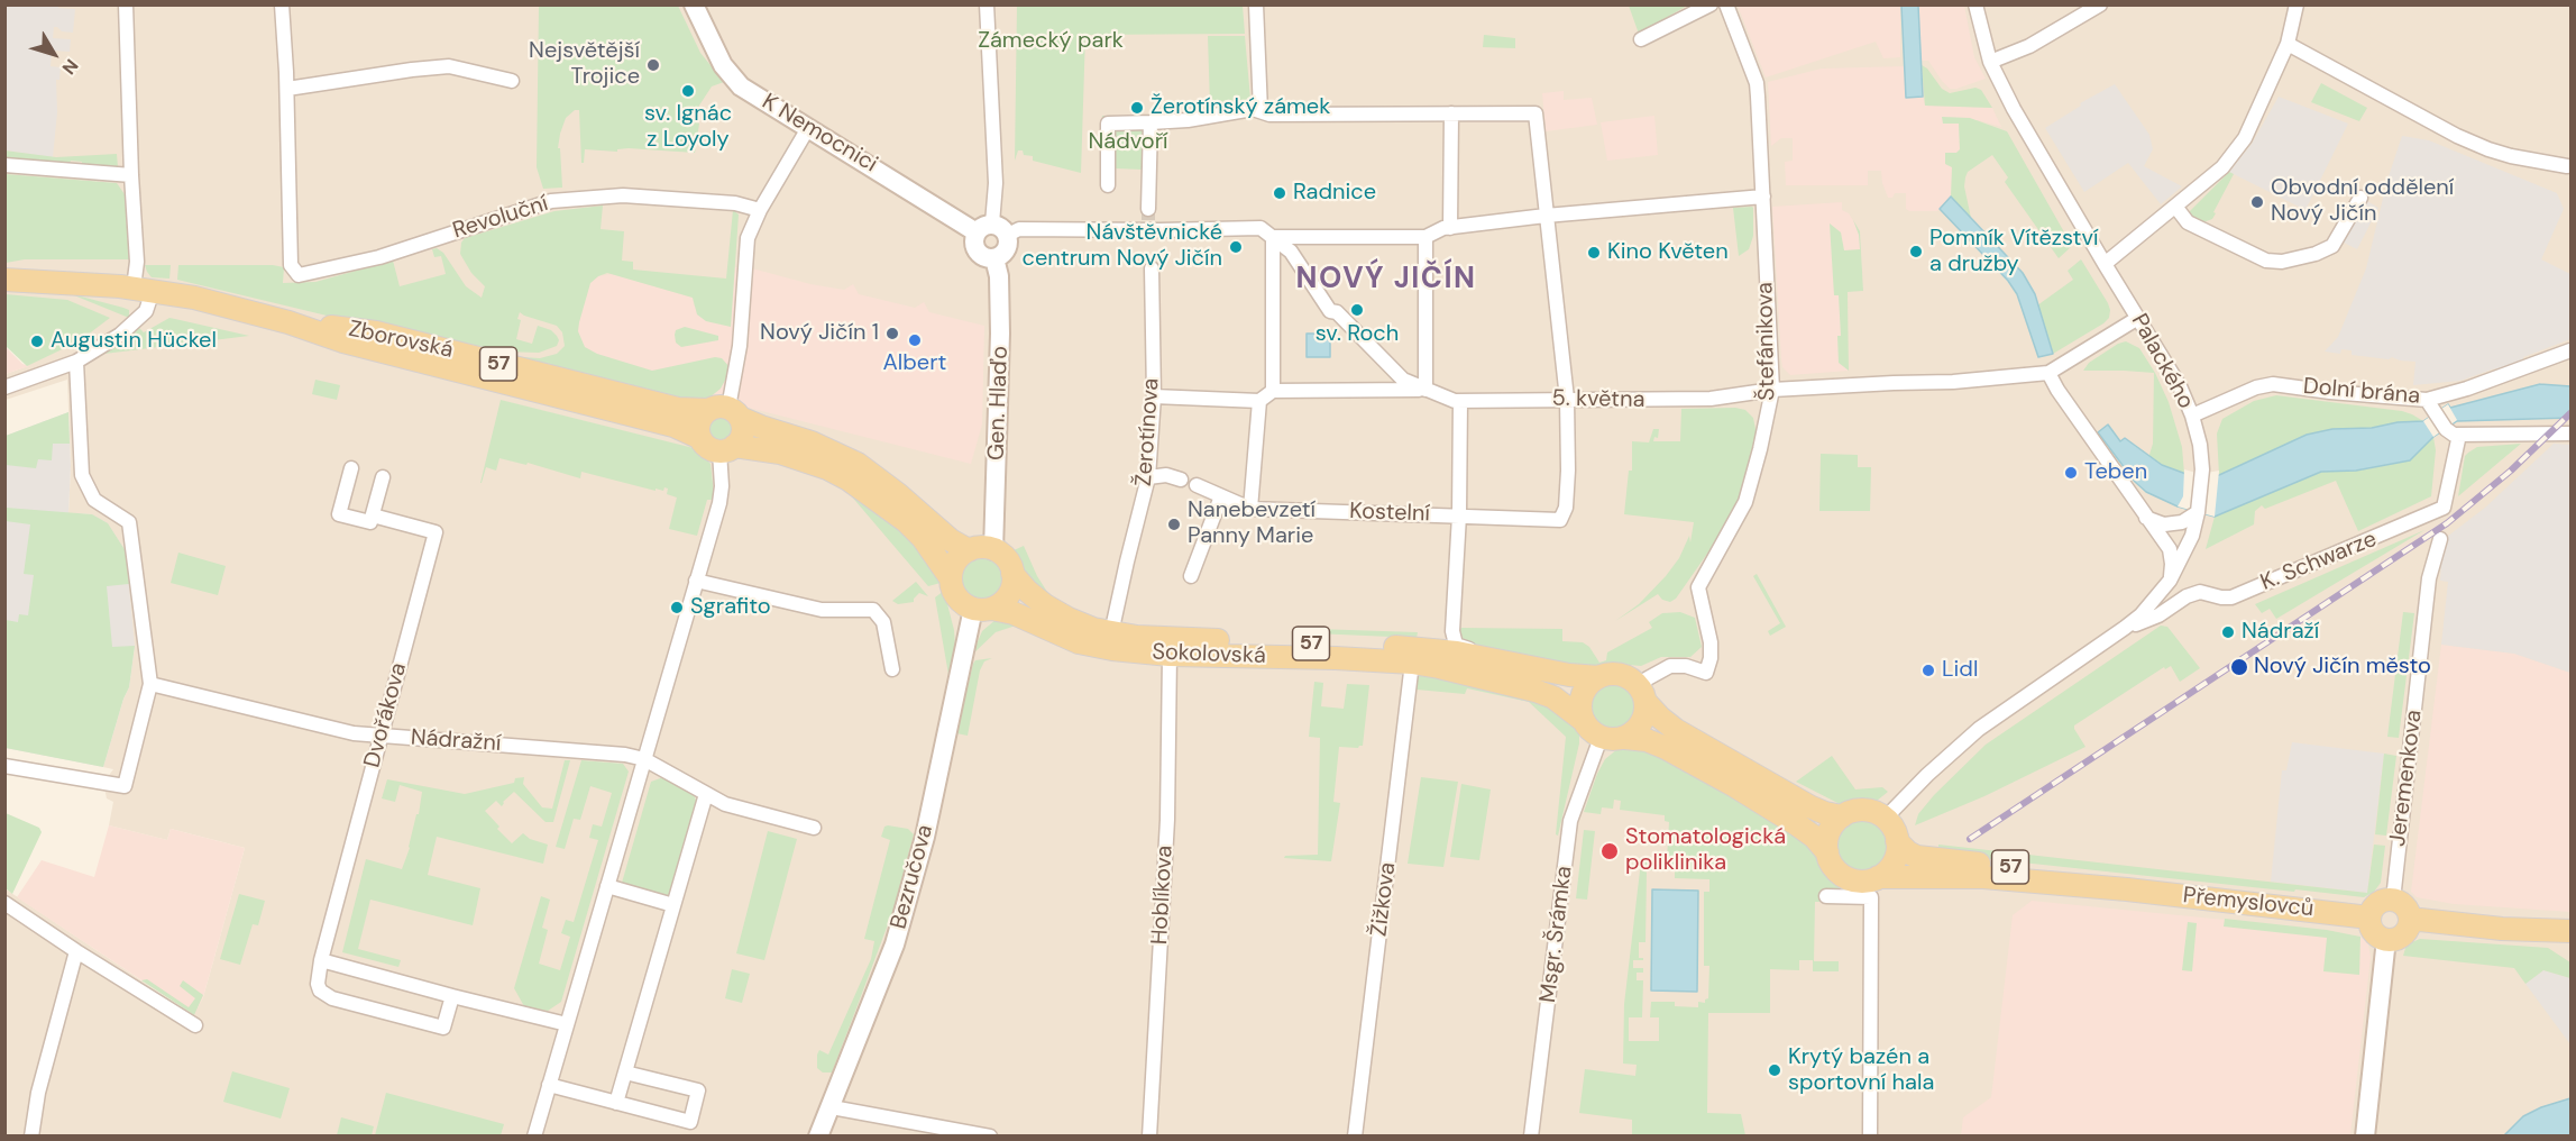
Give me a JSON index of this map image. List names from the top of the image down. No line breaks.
{"streets":{"main road":["Zborovská","57","Sokolovská","Přemyslovců"],"street":["K Nemocnici","Revoluční","Štefánikova","Palackého","Dolní brána","5. května","Gen. Hlaďo","Žerotínova","Kostelní","K. Schwarze","Dvořákova","Nádražní","Jeremenkova","Bezručova","Hoblíkova","Žižkova","Msgr. Šrámka"]},"crossings":[["Zborovská","57"],["Zborovská","Gen. Hlaďo"],["Zborovská","Sokolovská"],["Zborovská","Bezručova"],["Štefánikova","57"],["Štefánikova","5. května"],["Štefánikova","Sokolovská"],["Štefánikova","Msgr. Šrámka"],["Palackého","57"],["Palackého","Dolní brána"],["Palackého","K. Schwarze"],["Palackého","Přemyslovců"],["57","Gen. Hlaďo"],["57","Sokolovská"],["57","Bezručova"],["57","Přemyslovců"],["57","Msgr. Šrámka"],["5. května","Kostelní"],["Gen. Hlaďo","Sokolovská"],["Gen. Hlaďo","Bezručova"],["Žerotínova","Sokolovská"],["Sokolovská","Bezručova"],["Sokolovská","Hoblíkova"],["Sokolovská","Žižkova"],["Sokolovská","Msgr. Šrámka"],["Dvořákova","Nádražní"],["Jeremenkova","Přemyslovců"]],"districts":["NOVÝ JIČÍN"],"parks":["Zámecký park","Nádvoří"],"places":["Nejsvětější Trojice","sv. Ignác z Loyoly","Žerotínský zámek","Radnice","Obvodní oddělení Nový Jičín","Návštěvnické centrum Nový Jičín","Pomník Vítězství a družby","Kino Květen","sv. Roch","Nový Jičín 1","Albert","Augustin Hückel","Teben","Nanebevzetí Panny Marie","Sgrafito","Nádraží","Nový Jičín město","Lidl","Stomatologická poliklinika","Krytý bazén a sportovní hala"],"north":"bottom right"}
